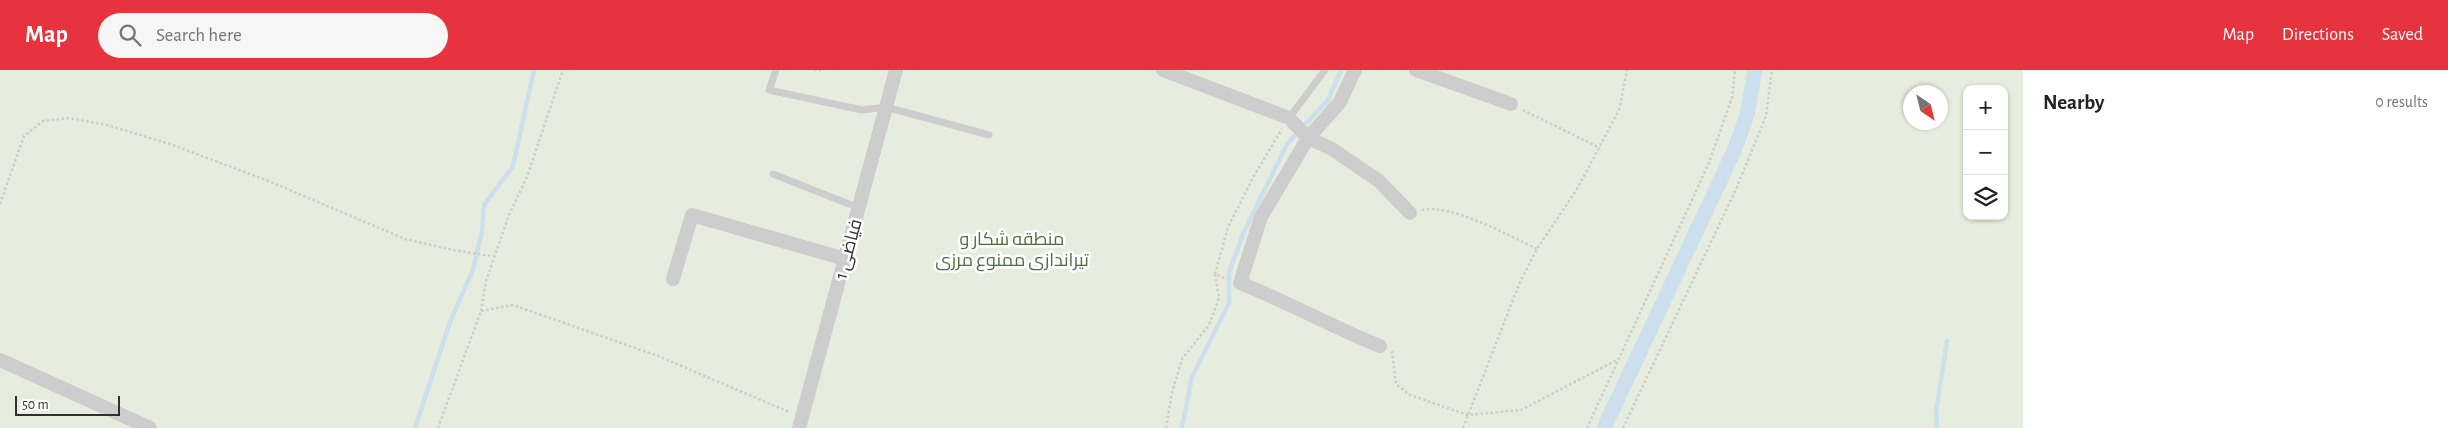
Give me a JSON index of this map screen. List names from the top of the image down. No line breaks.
{"streets":{"street":["فیاضی 1"]},"parks":["منطقه شکار و تیراندازی ممنوع مرزی"],"scale_bar":"50 m","north":"bottom right","page":{"header":"Map","search":"Search here","nav":["Map","Directions","Saved"],"heading":["Nearby","0 results"],"map_buttons":["+","−"],"scale":"50 m"}}
